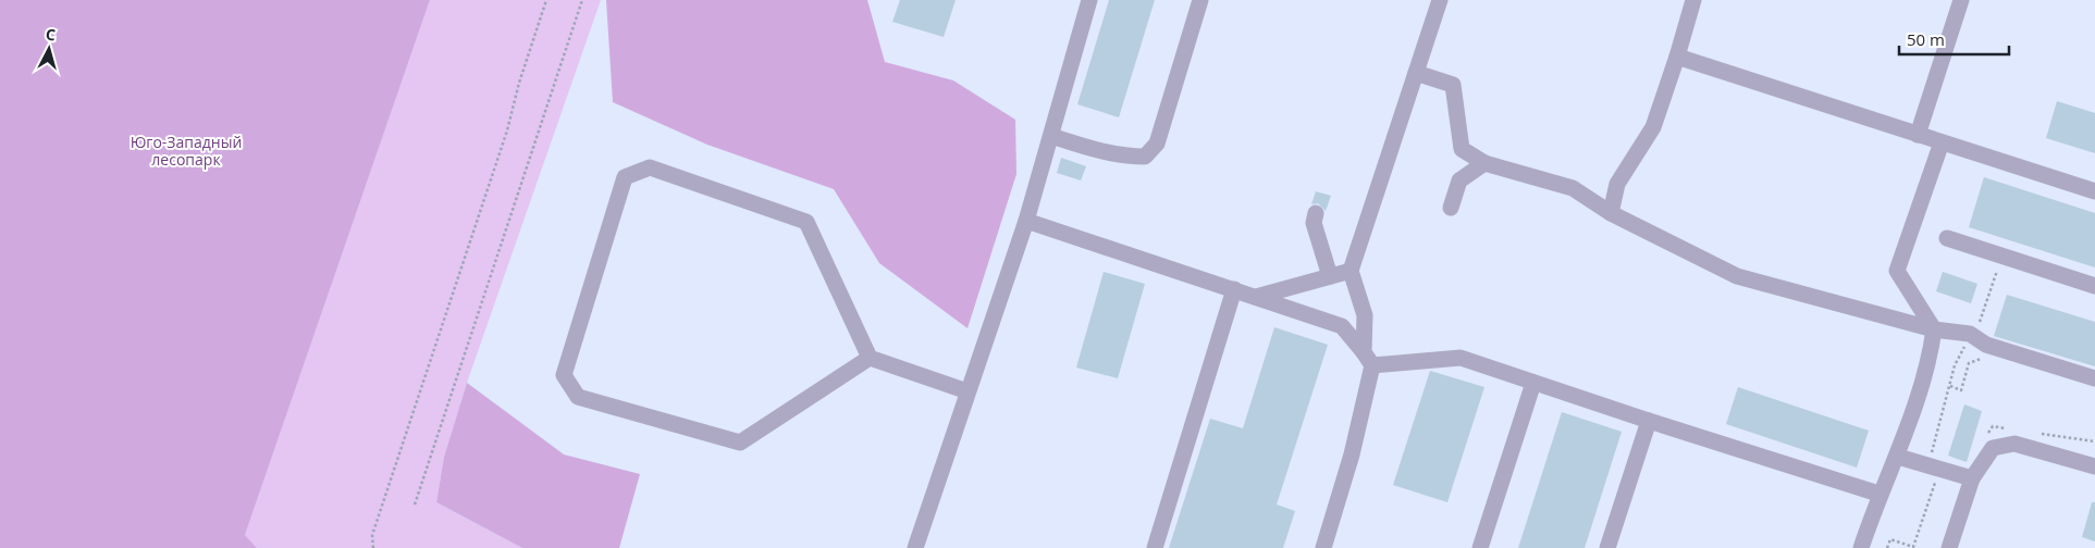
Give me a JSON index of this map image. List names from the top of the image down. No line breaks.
{"parks":["Юго-Западный лесопарк"],"scale_bar":"50 m","north":"top"}
